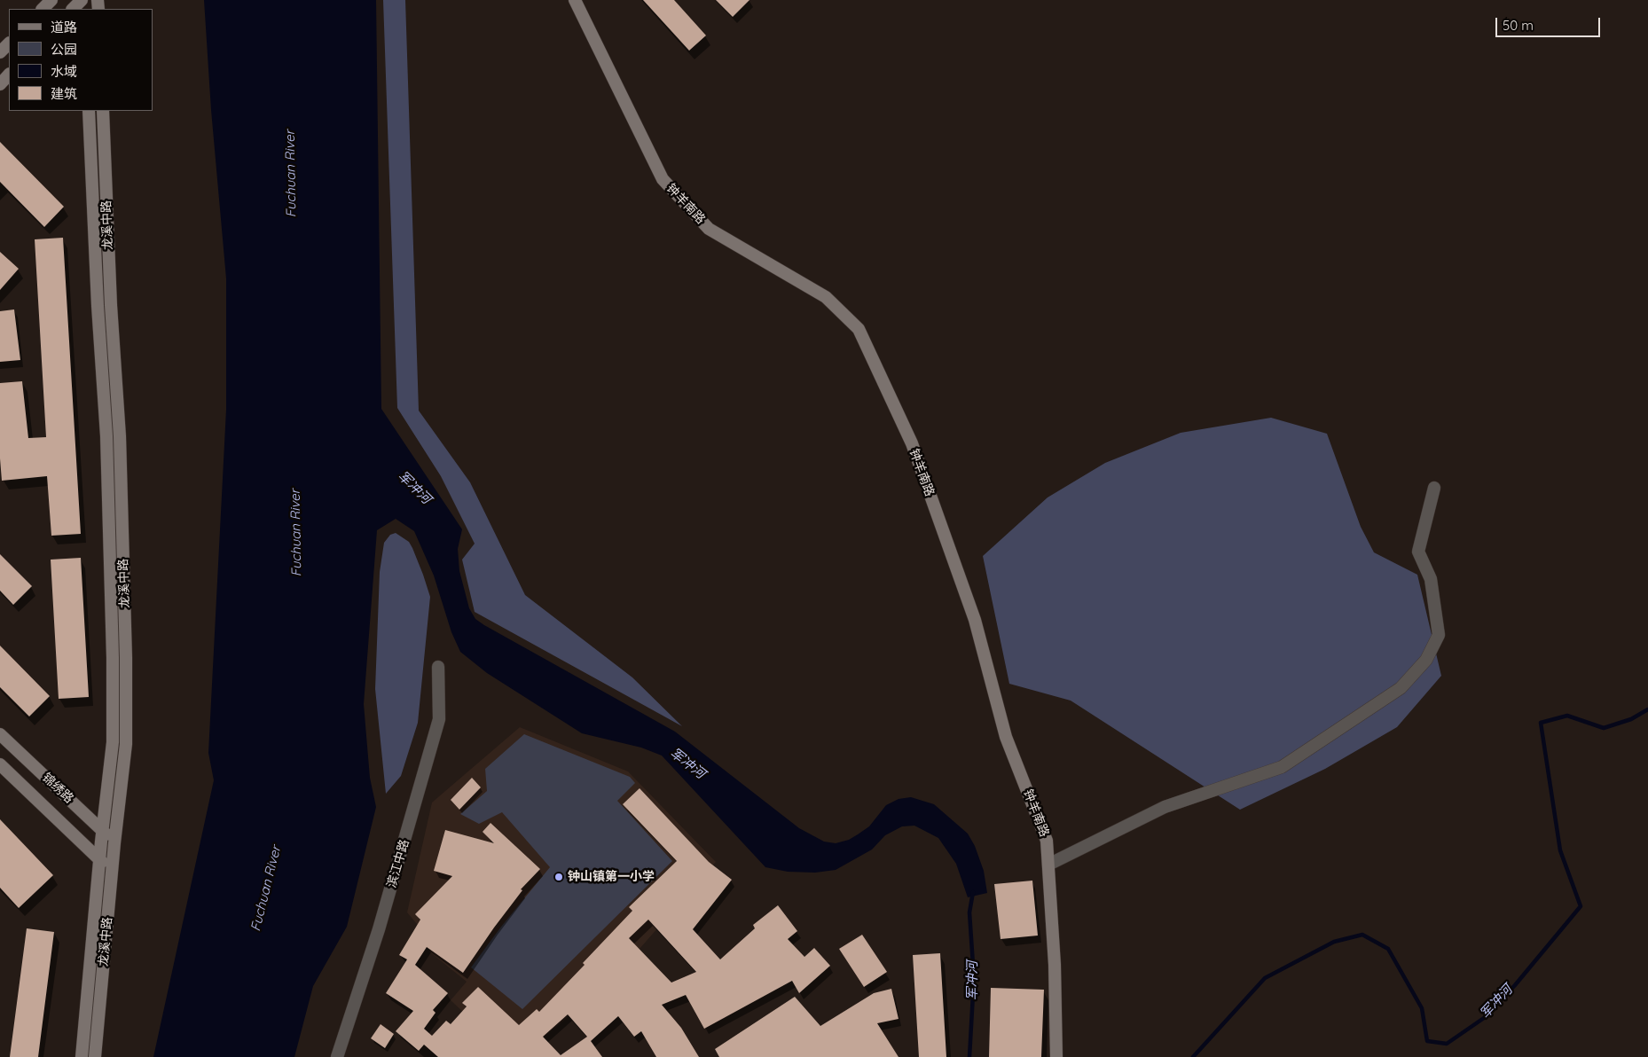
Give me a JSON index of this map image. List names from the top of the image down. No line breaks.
{"streets":{"main road":["钟羊南路","龙溪中路","锦绣路"],"street":["滨江中路"]},"crossings":[["龙溪中路","锦绣路"]],"water":["Fuchuan River","军冲河"],"places":["钟山镇第一小学"],"legend":["道路","公园","水域","建筑"],"scale_bar":"50 m"}
